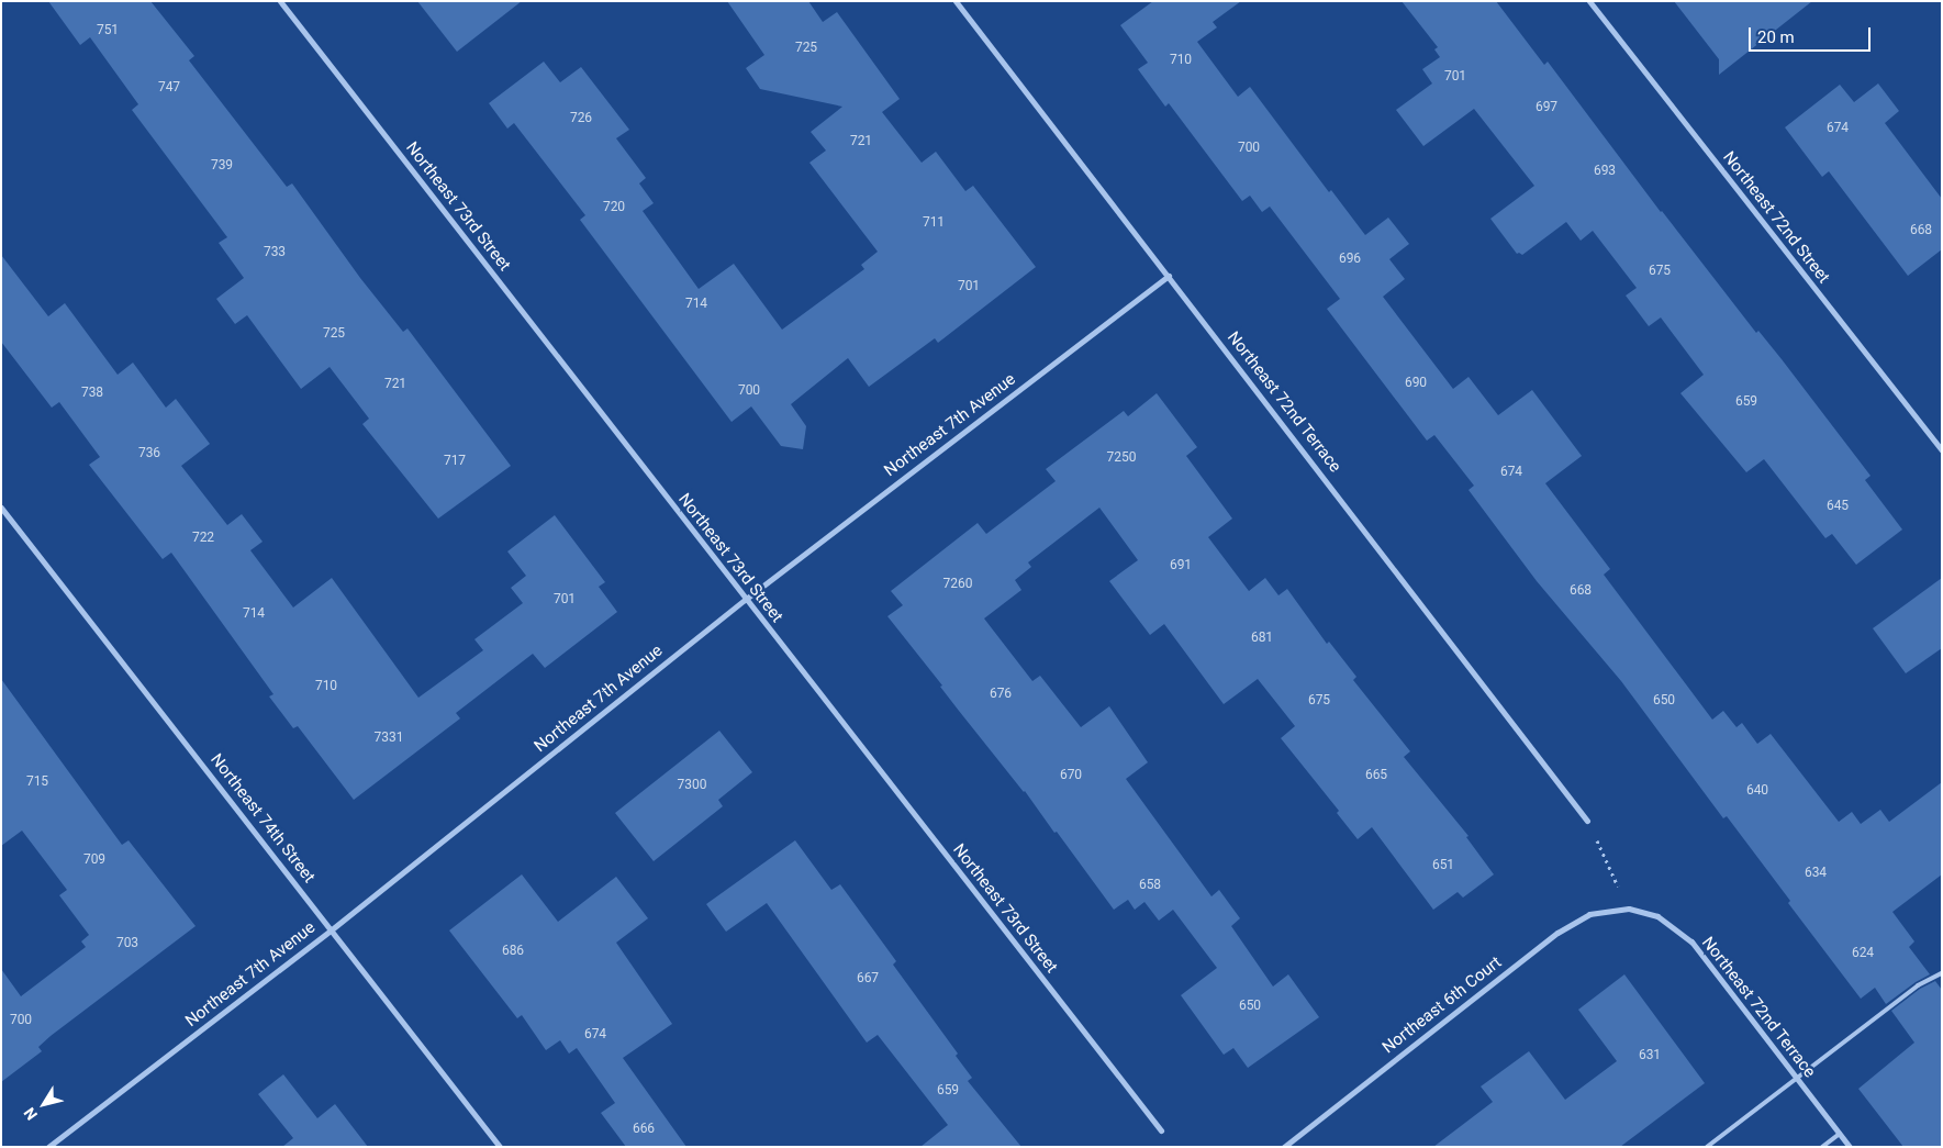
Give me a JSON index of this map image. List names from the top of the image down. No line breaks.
{"streets":{"street":["Northeast 73rd Street","Northeast 72nd Street","Northeast 72nd Terrace","Northeast 7th Avenue","Northeast 74th Street","Northeast 6th Court"]},"crossings":[["Northeast 73rd Street","Northeast 7th Avenue"],["Northeast 72nd Terrace","Northeast 7th Avenue"],["Northeast 72nd Terrace","Northeast 6th Court"],["Northeast 7th Avenue","Northeast 74th Street"]],"house_numbers":["751","725","710","701","747","697","726","674","721","700","739","693","720","711","668","733","696","675","701","714","725","690","721","700","738","659","736","7250","717","674","645","722","691","7260","668","701","714","681","710","676","675","650","7331","670","665","715","7300","640","709","651","634","658","703","686","624","667","650","700","674","631","659","666"],"scale_bar":"20 m","north":"bottom left"}
